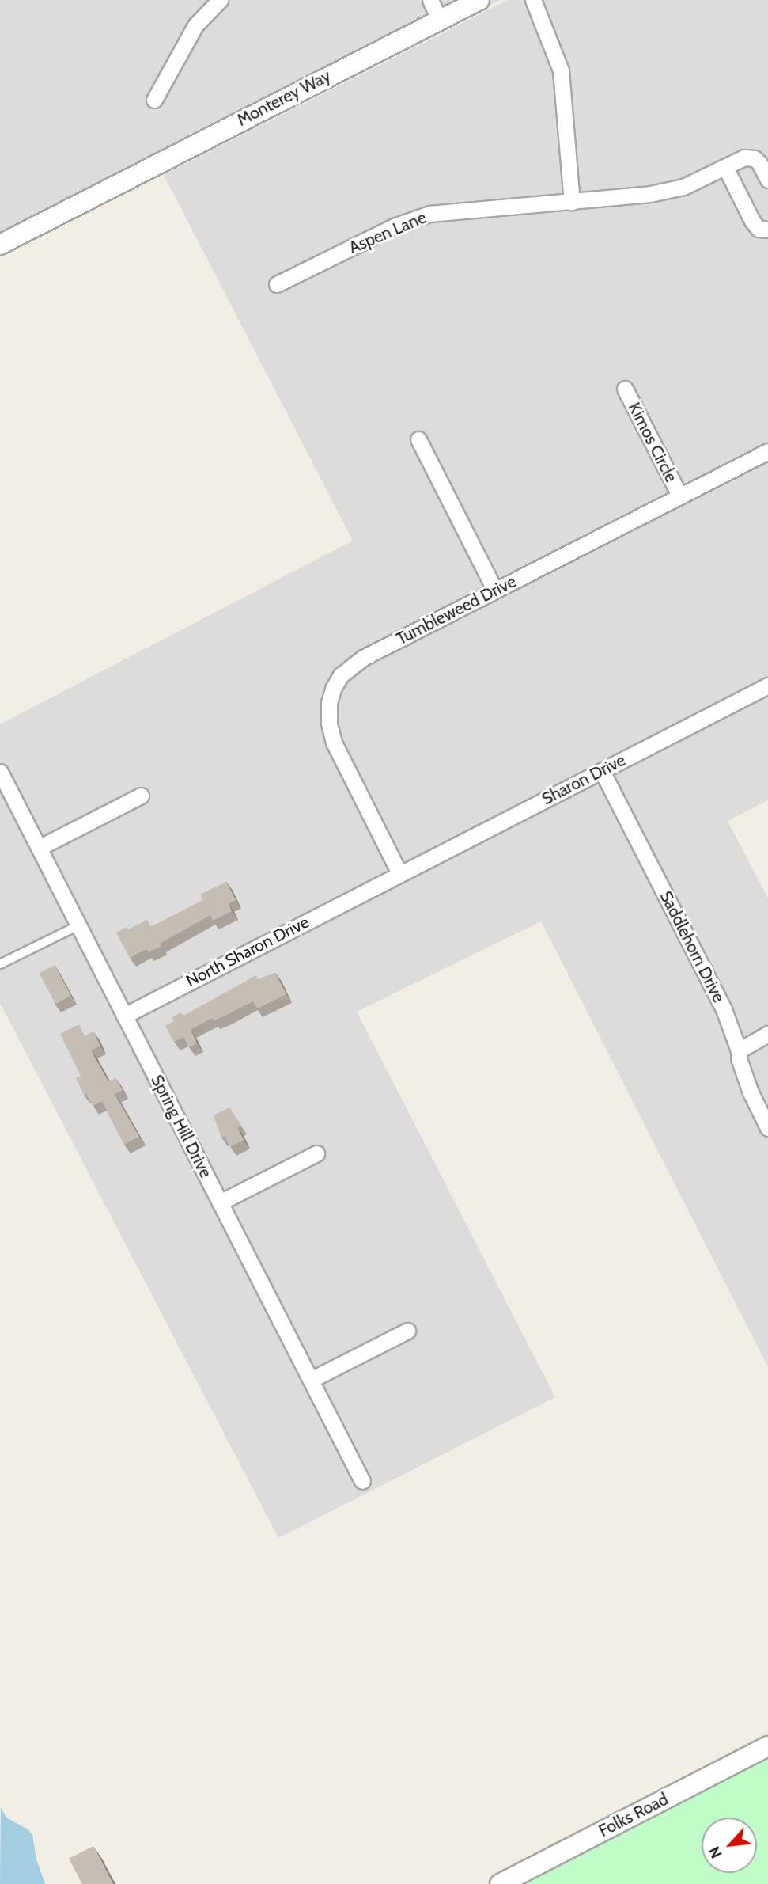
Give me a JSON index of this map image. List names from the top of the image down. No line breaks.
{"streets":{"street":["Monterey Way","Aspen Lane","Kimos Circle","Tumbleweed Drive","Sharon Drive","Saddlehorn Drive","North Sharon Drive","Spring Hill Drive","Folks Road"]},"crossings":[["Kimos Circle","Tumbleweed Drive"],["Tumbleweed Drive","Sharon Drive"],["Sharon Drive","Saddlehorn Drive"],["Sharon Drive","North Sharon Drive"],["North Sharon Drive","Spring Hill Drive"]],"north":"bottom left"}
